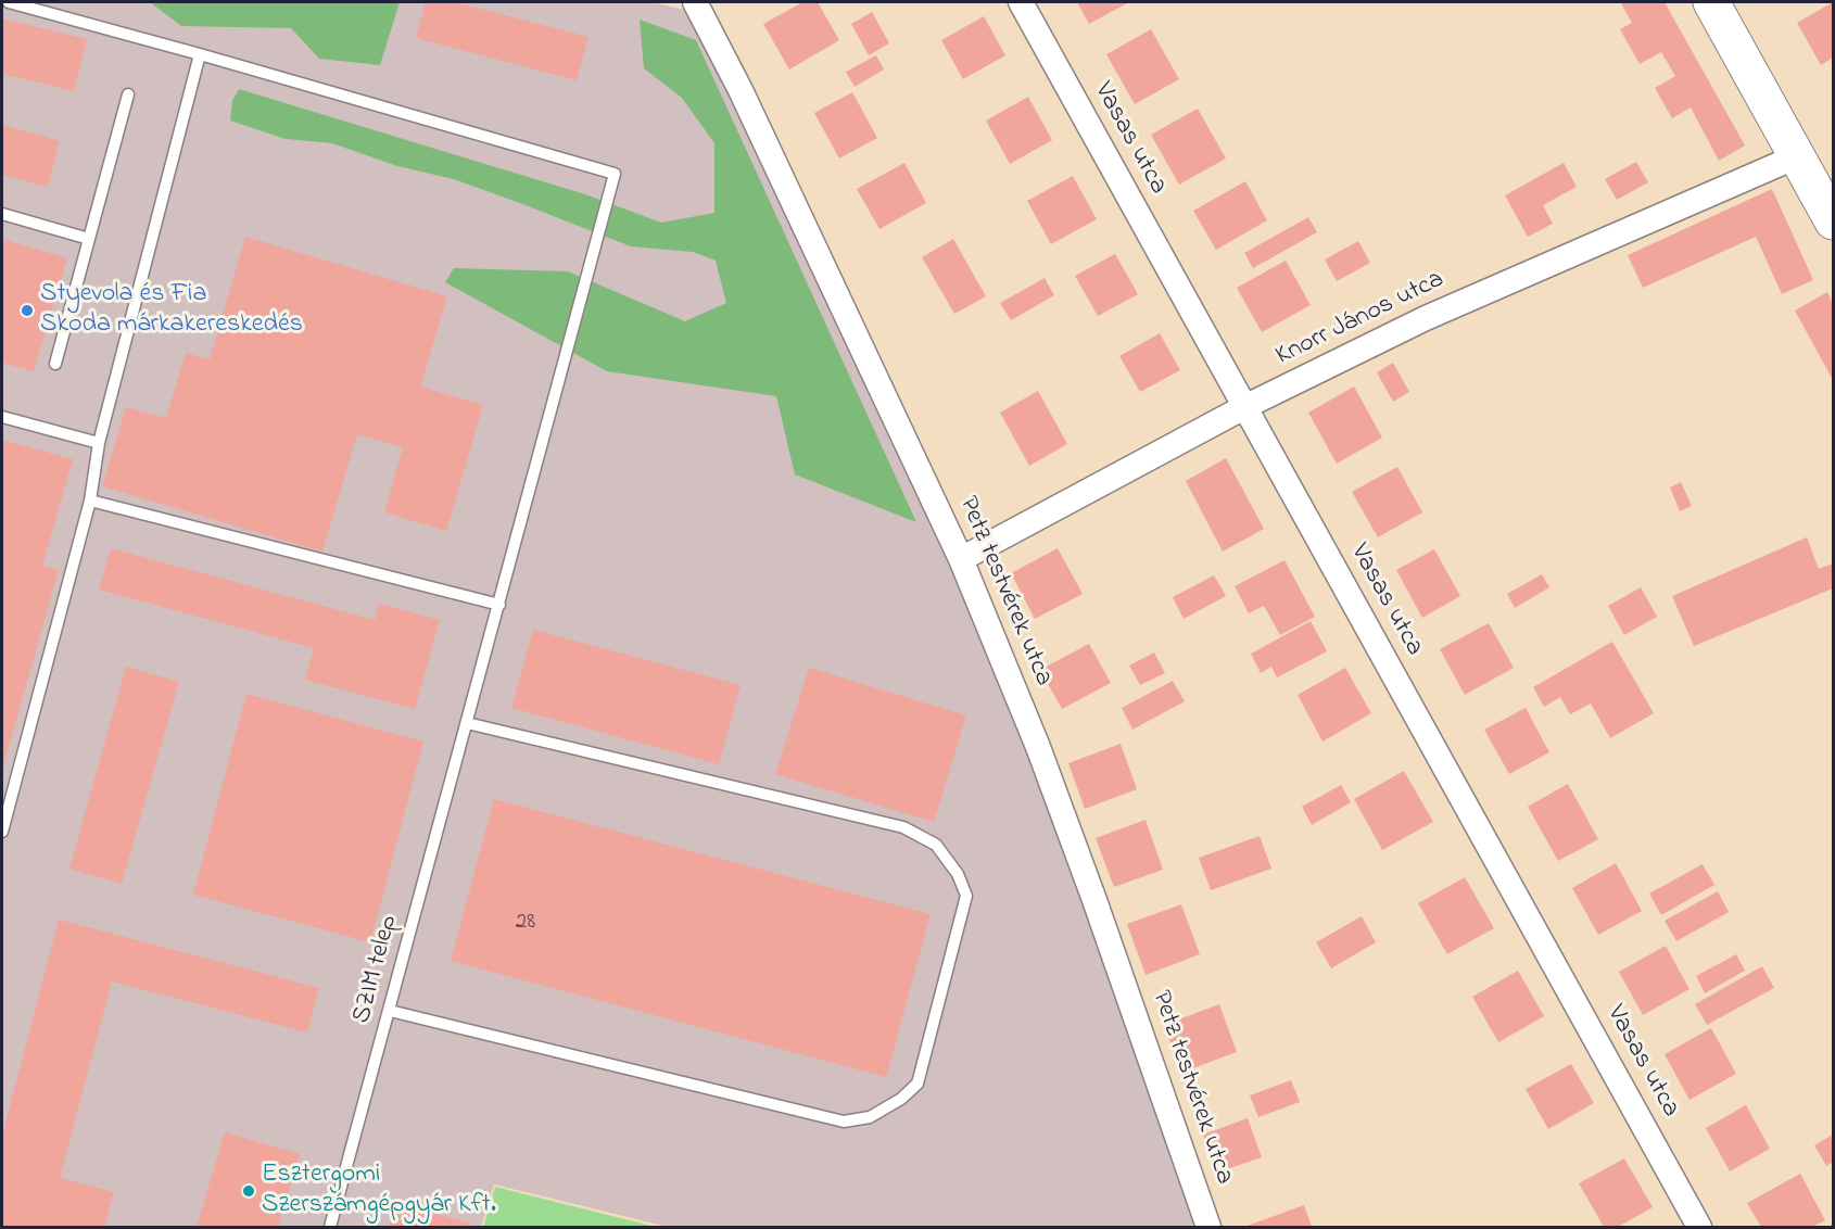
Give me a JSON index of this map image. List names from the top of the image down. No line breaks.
{"streets":{"street":["Vasas utca","Knorr János utca","Petz testvérek utca"],"lane":["SZIM telep"]},"crossings":[["Vasas utca","Knorr János utca"],["Knorr János utca","Petz testvérek utca"]],"places":["Styevola és Fia Skoda márkakereskedés","Esztergomi Szerszámgépgyár Kft."],"house_numbers":["28"]}
